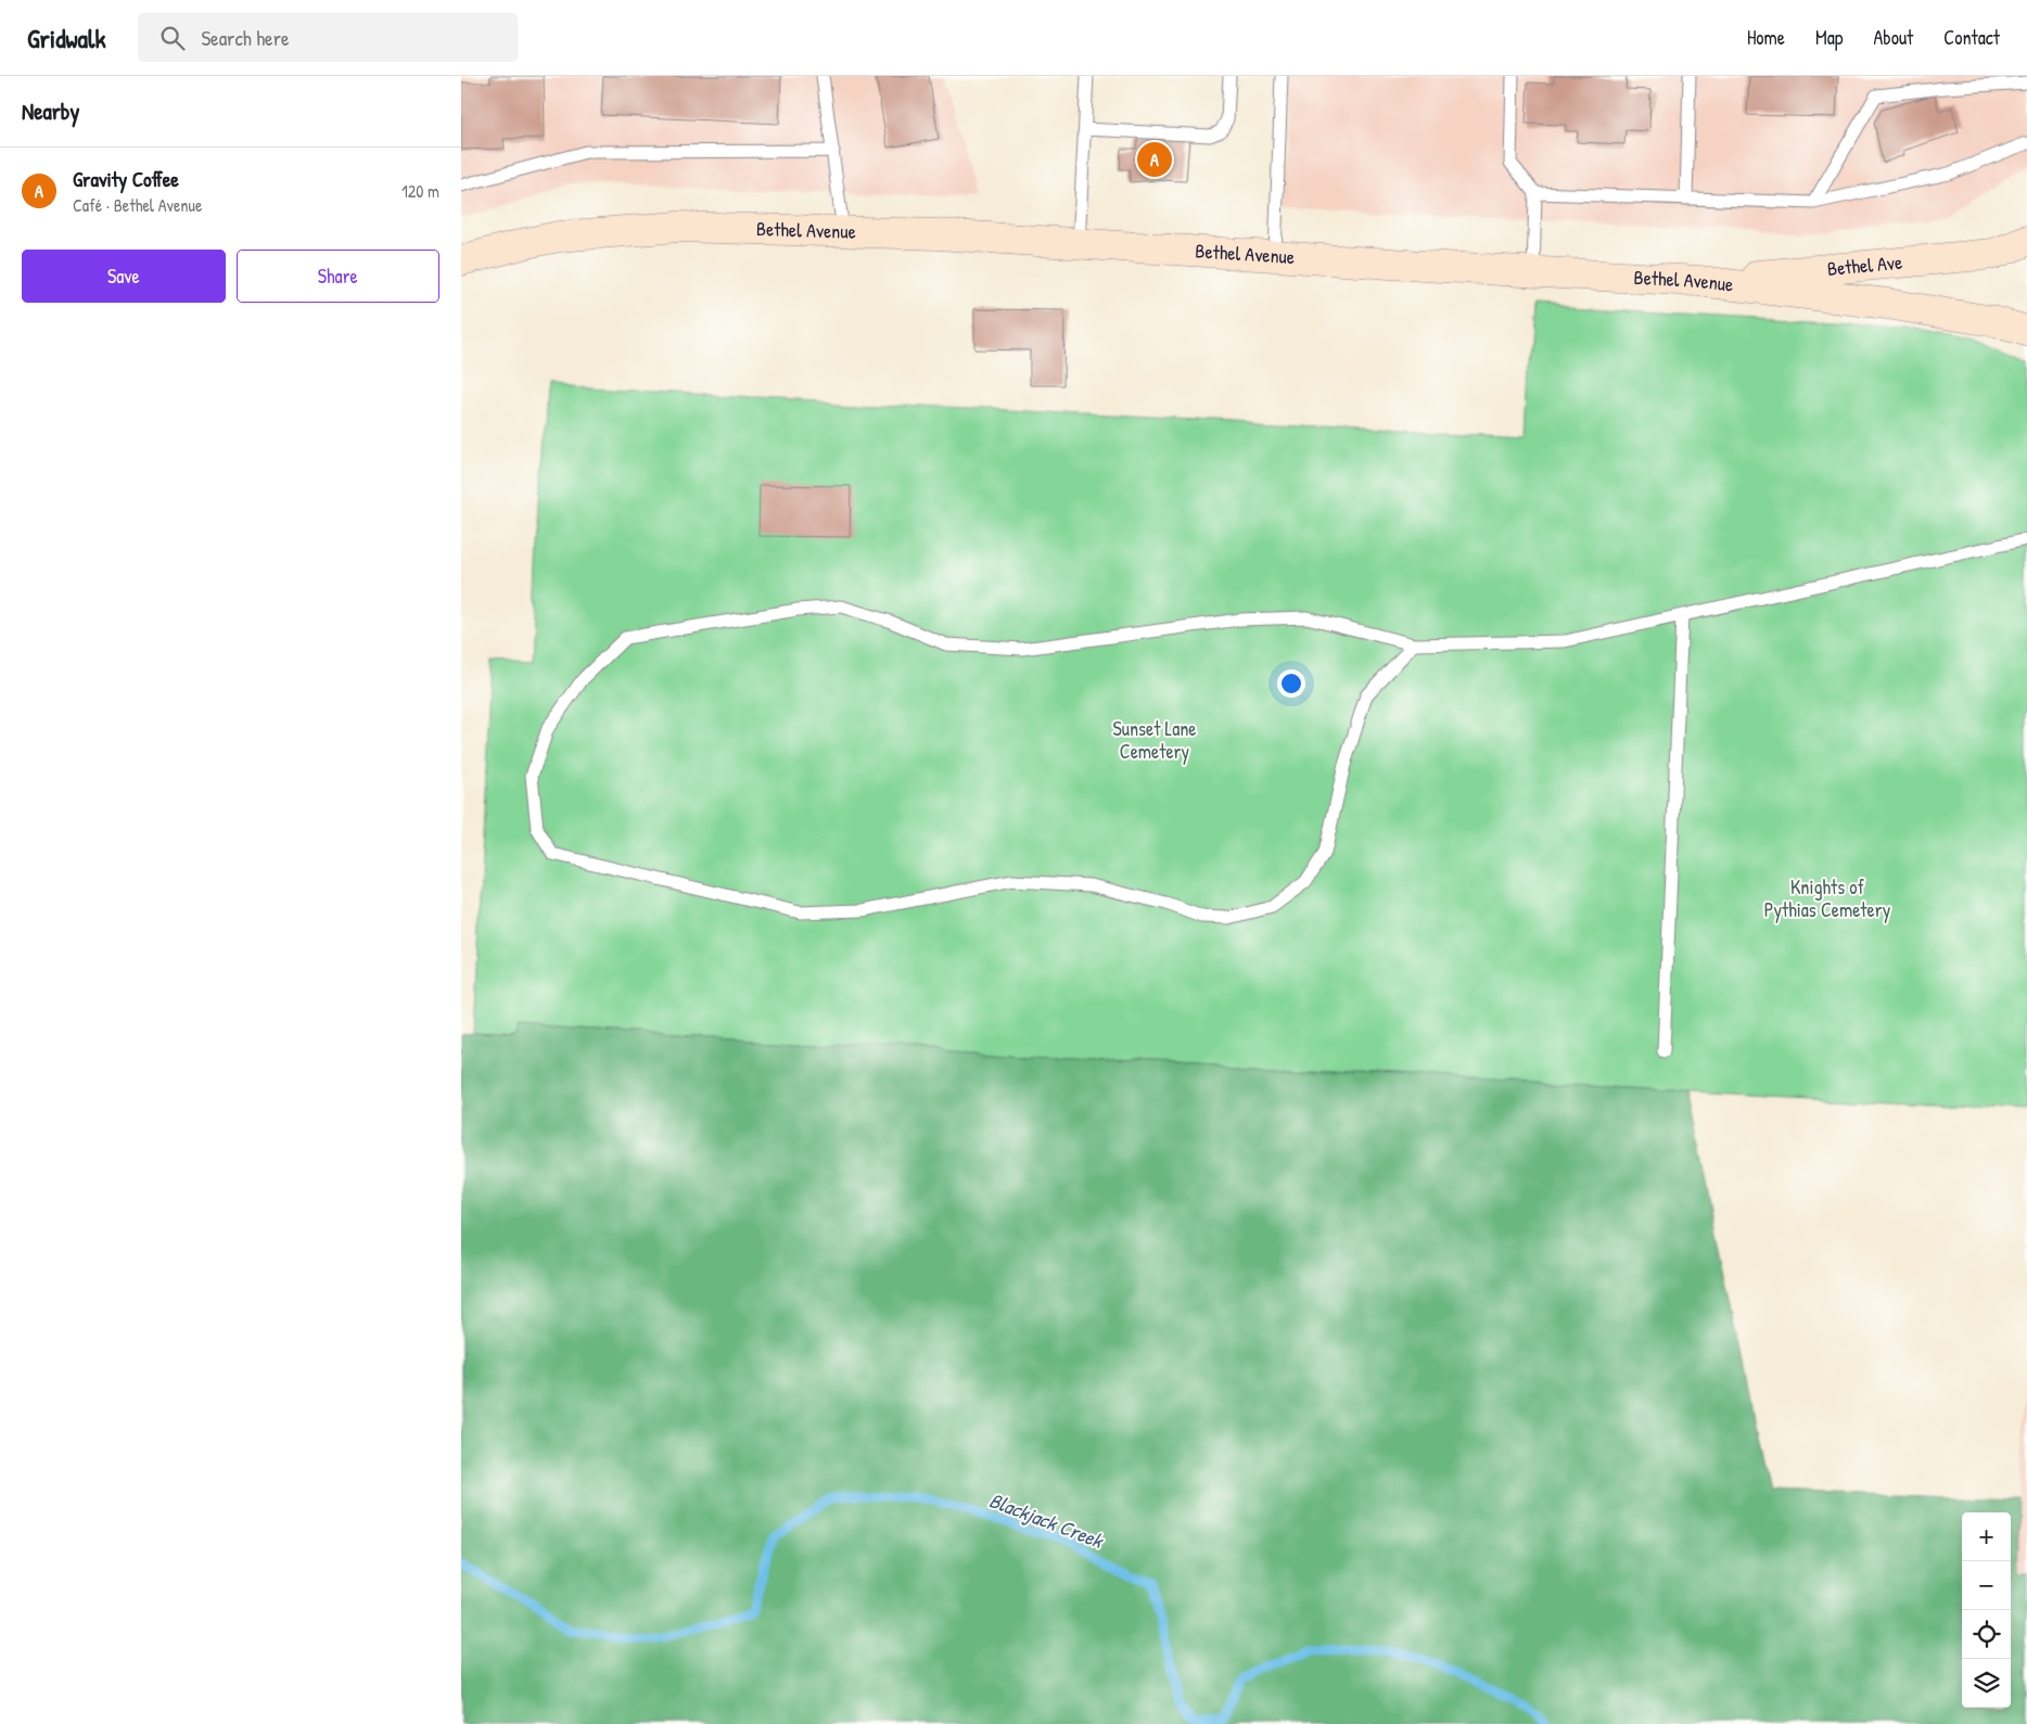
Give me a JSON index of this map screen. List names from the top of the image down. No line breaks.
{"streets":{"main road":["Bethel Avenue","Bethel Ave"]},"crossings":[["Bethel Avenue","Bethel Ave"]],"water":["Blackjack Creek"],"parks":["Sunset Lane Cemetery","Knights of Pythias Cemetery"],"page":{"header":"Gridwalk","search":"Search here","nav":["Home","Map","About","Contact"],"heading":"Nearby","pins":"A","list":[{"mark":"A","name":"Gravity Coffee","note":"Café · Bethel Avenue","value":"120 m"}],"buttons":["Save","Share"],"map_buttons":["+","−"]}}
